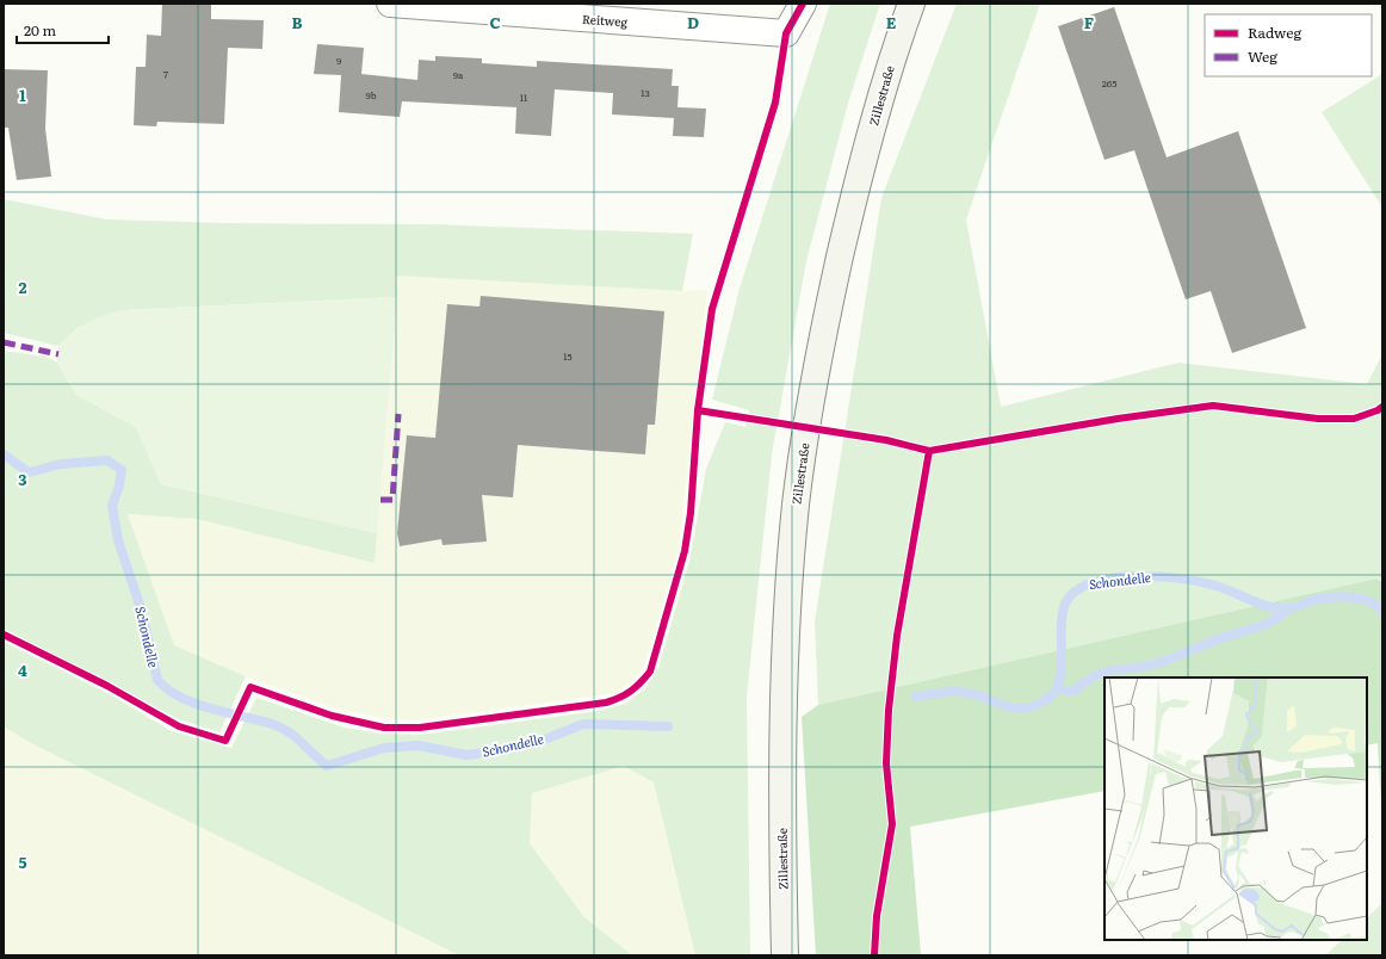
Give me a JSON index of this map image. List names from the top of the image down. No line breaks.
{"streets":{"main road":["Zillestraße"],"street":["Reitweg"]},"water":["Schondelle"],"house_numbers":["9","7","9a","265","13","9b","11","15"],"legend":["Radweg","Weg"],"scale_bar":"20 m","grid":{"columns":["B","C","D","E","F"],"rows":["1","2","3","4","5"]}}
